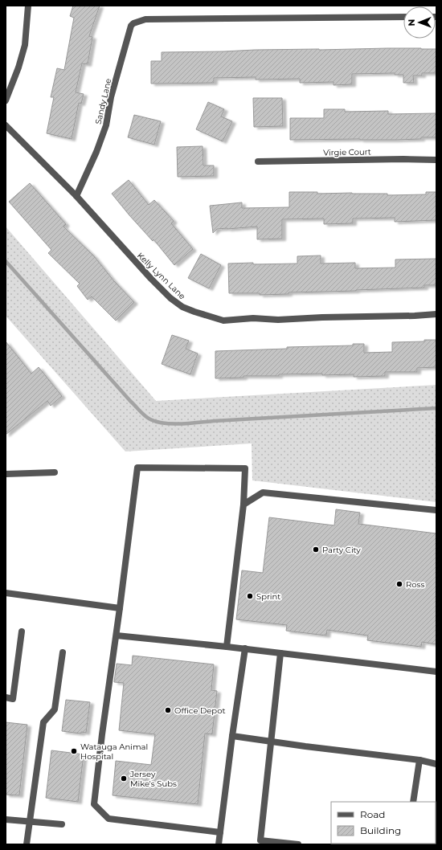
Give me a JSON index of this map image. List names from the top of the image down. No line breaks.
{"streets":{"street":["Sandy Lane","Virgie Court","Kelly Lynn Lane"]},"crossings":[["Sandy Lane","Kelly Lynn Lane"]],"places":["Party City","Ross","Sprint","Office Depot","Watauga Animal Hospital","Jersey Mike's Subs"],"legend":["Road","Building"],"north":"left"}
